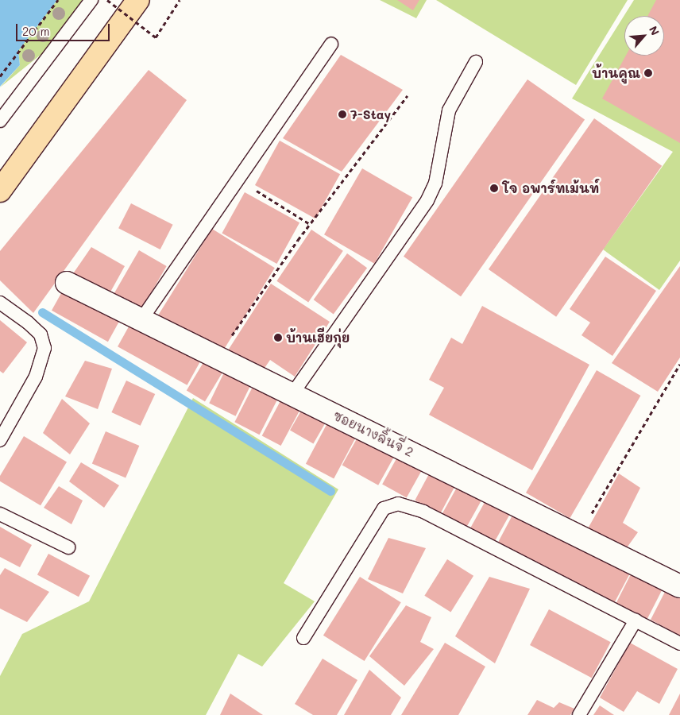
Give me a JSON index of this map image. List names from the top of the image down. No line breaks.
{"streets":{"street":["ซอยนางลิ้นจี่ 2"]},"places":["บ้านคูณ","7-Stay","โจ อพาร์ทเม้นท์","บ้านเฮียกุ่ย"],"scale_bar":"20 m","north":"top right"}
